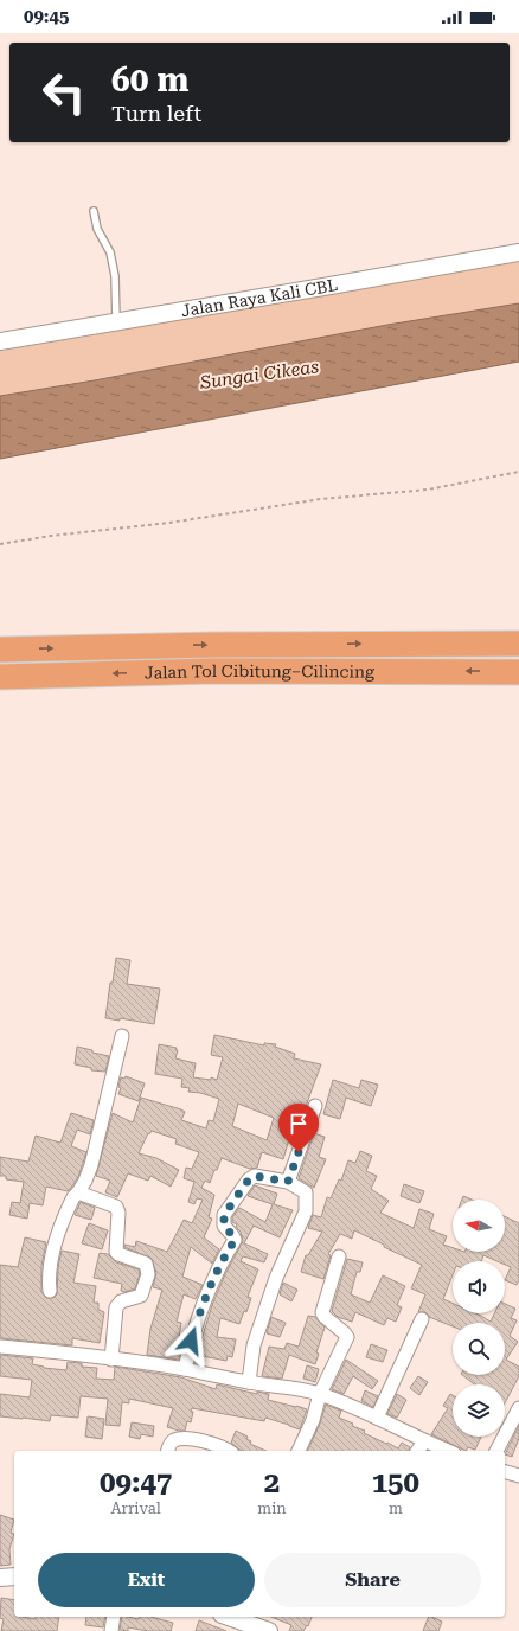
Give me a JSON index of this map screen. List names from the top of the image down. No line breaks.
{"streets":{"highway":["Jalan Tol Cibitung–Cilincing"],"street":["Jalan Raya Kali CBL"]},"water":["Sungai Cikeas"],"north":"left","page":{"status":"09:45","turn":["60 m","Turn left"],"eta":["09:47","Arrival","2","min","150","m"],"buttons":["Exit","Share"]}}
